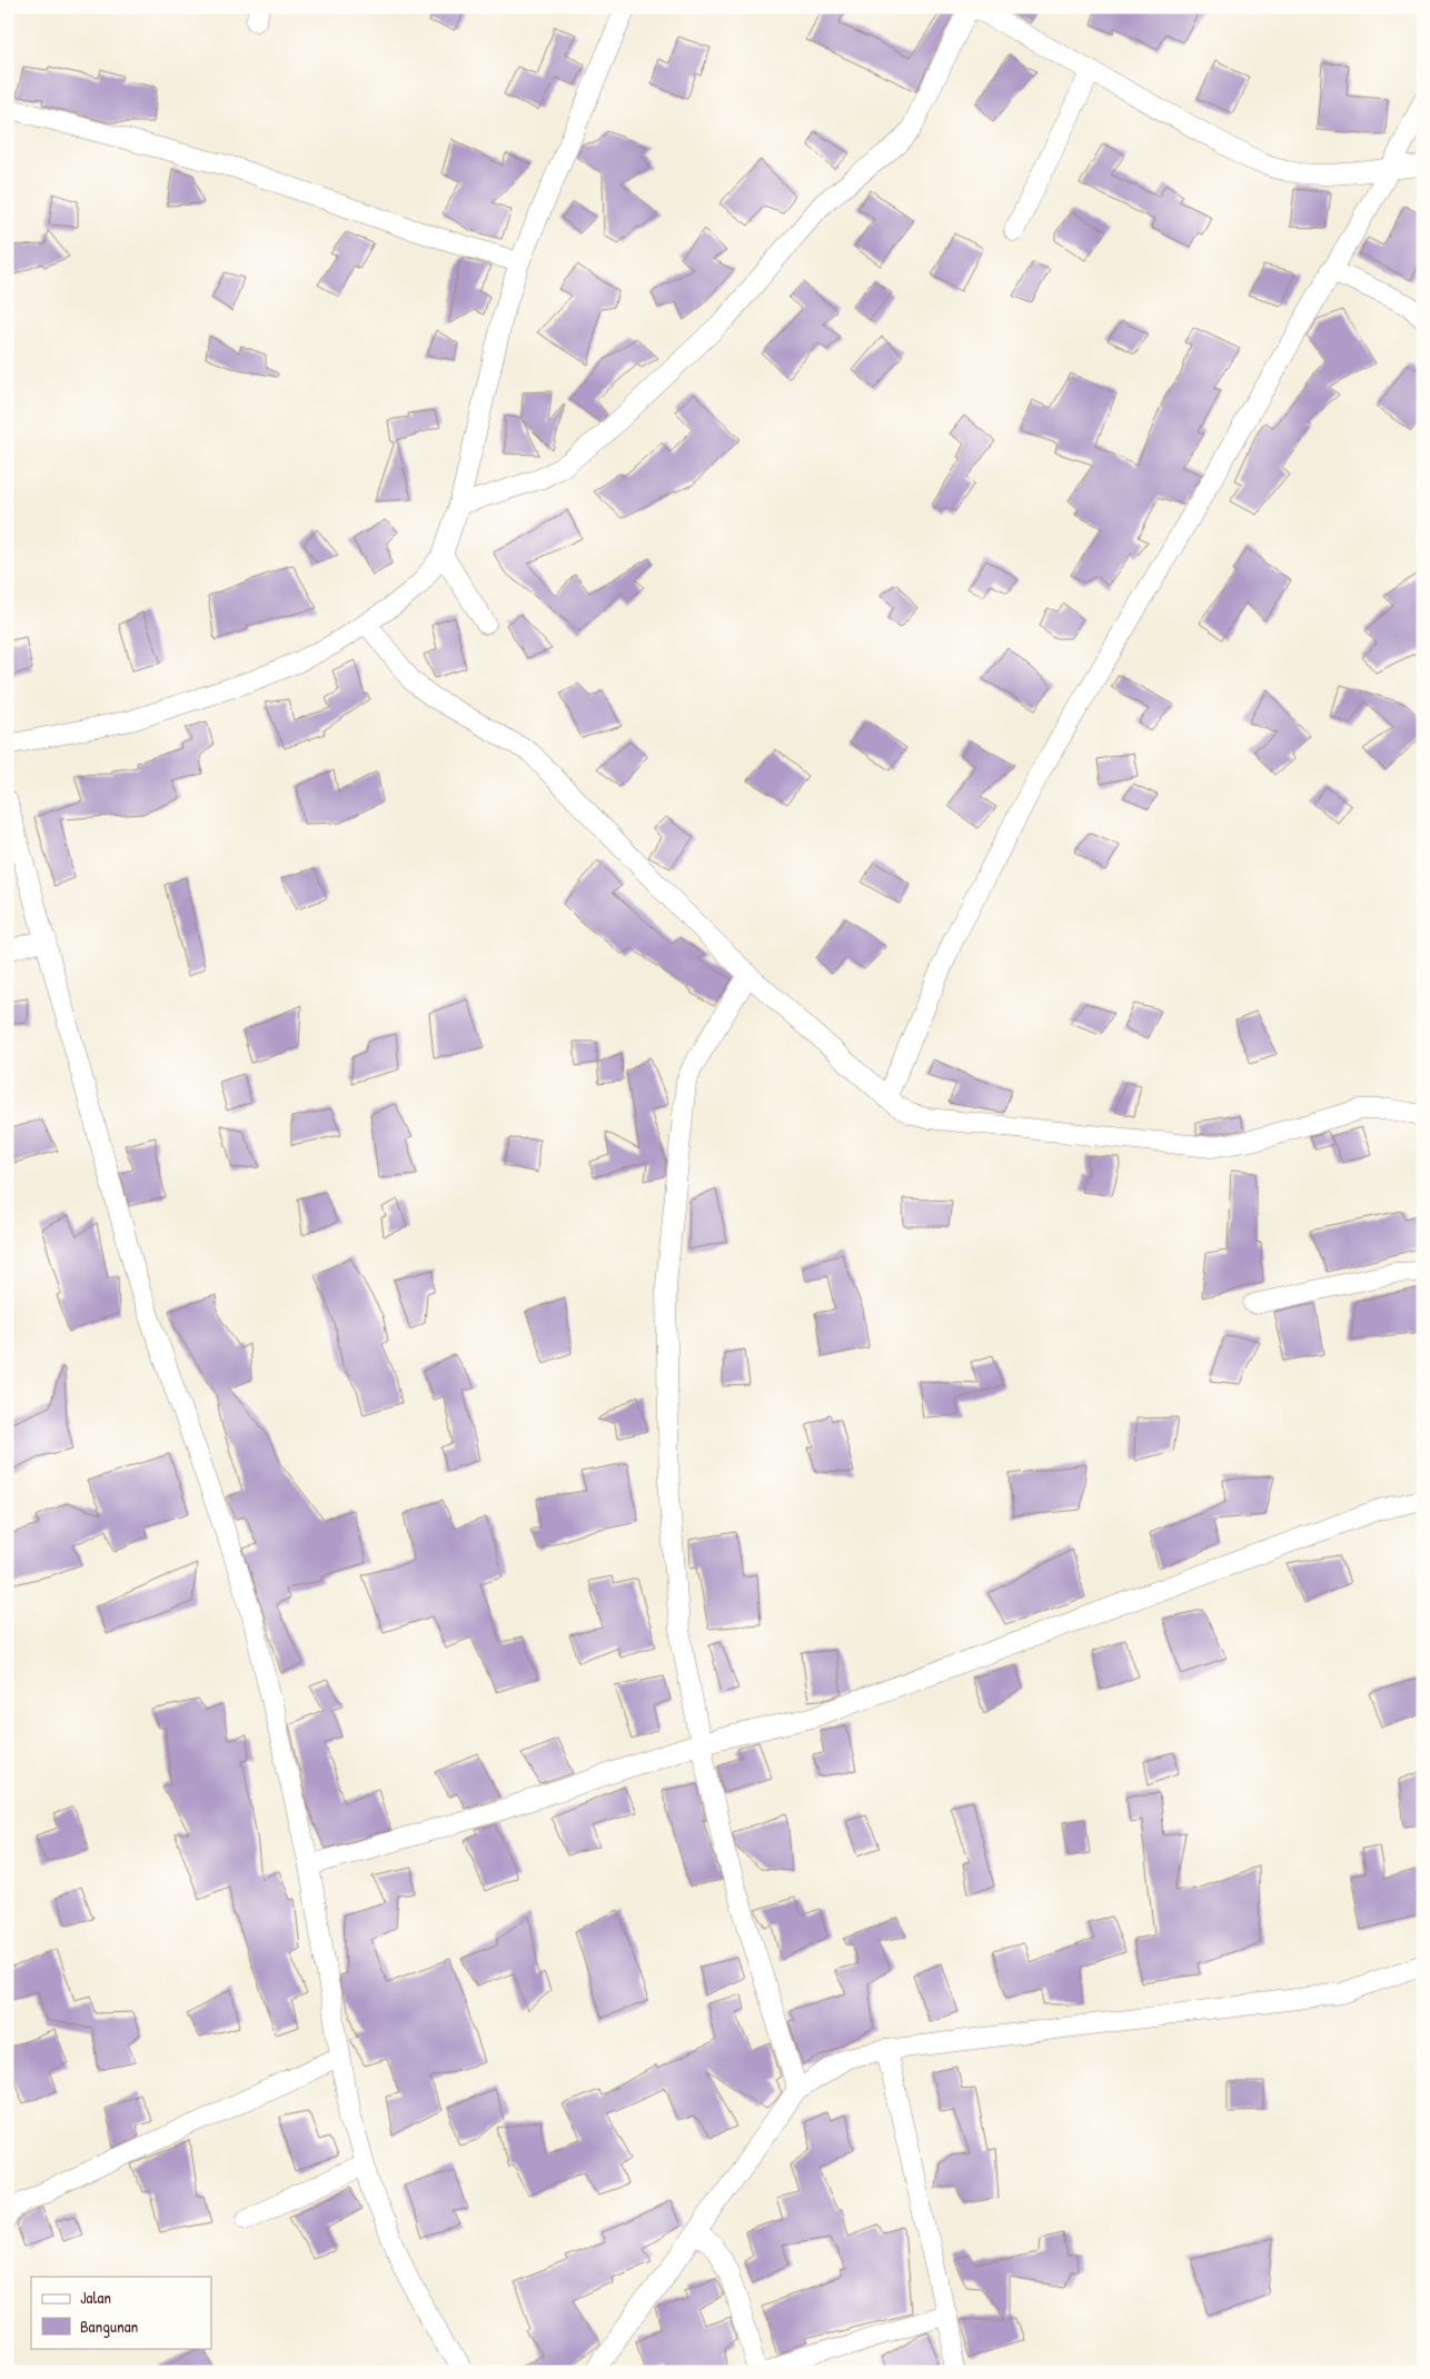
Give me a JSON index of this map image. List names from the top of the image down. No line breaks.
{"legend":["Jalan","Bangunan"]}
